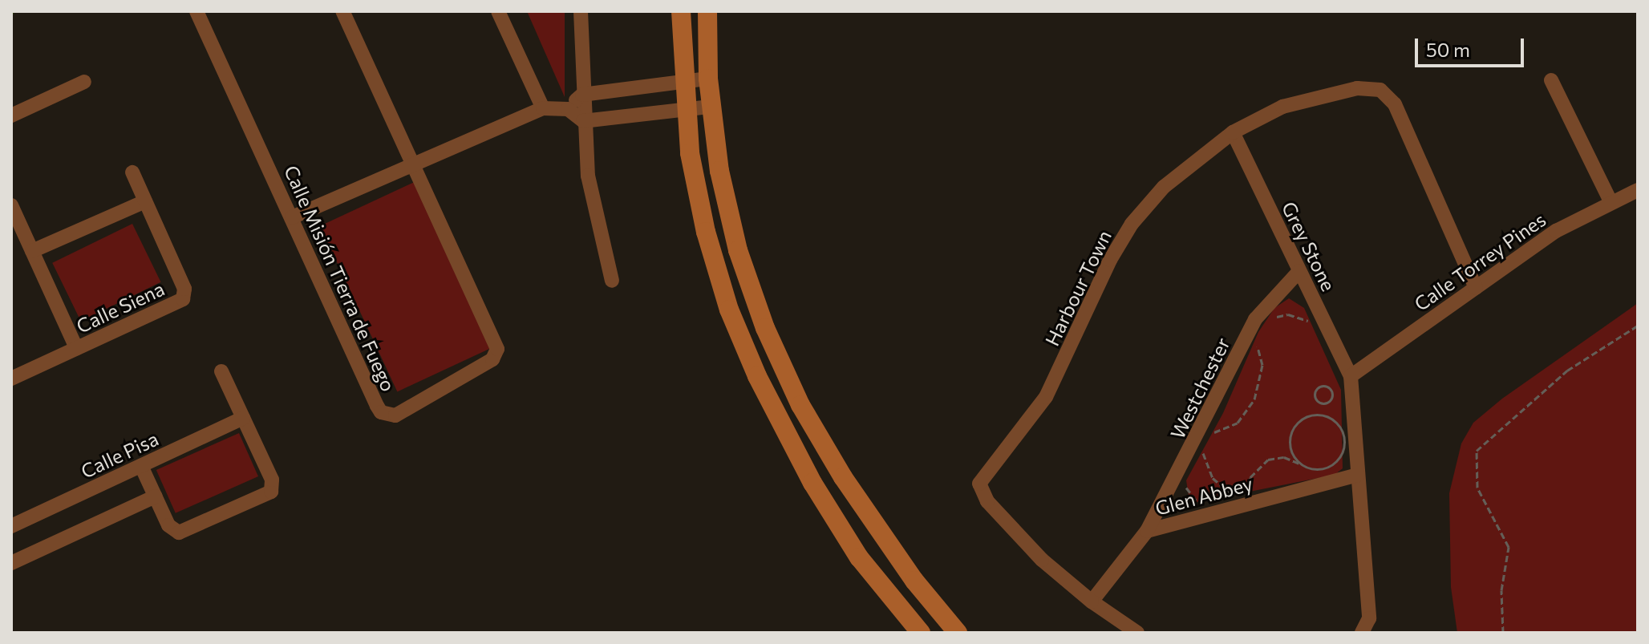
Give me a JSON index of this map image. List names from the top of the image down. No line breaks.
{"streets":{"street":["Grey Stone","Calle Torrey Pines","Calle Misión Tierra de Fuego","Harbour Town","Calle Siena","Westchester","Calle Pisa","Glen Abbey"]},"crossings":[["Grey Stone","Calle Torrey Pines"],["Grey Stone","Harbour Town"],["Grey Stone","Westchester"],["Calle Torrey Pines","Harbour Town"],["Harbour Town","Glen Abbey"],["Westchester","Glen Abbey"]],"scale_bar":"50 m"}
